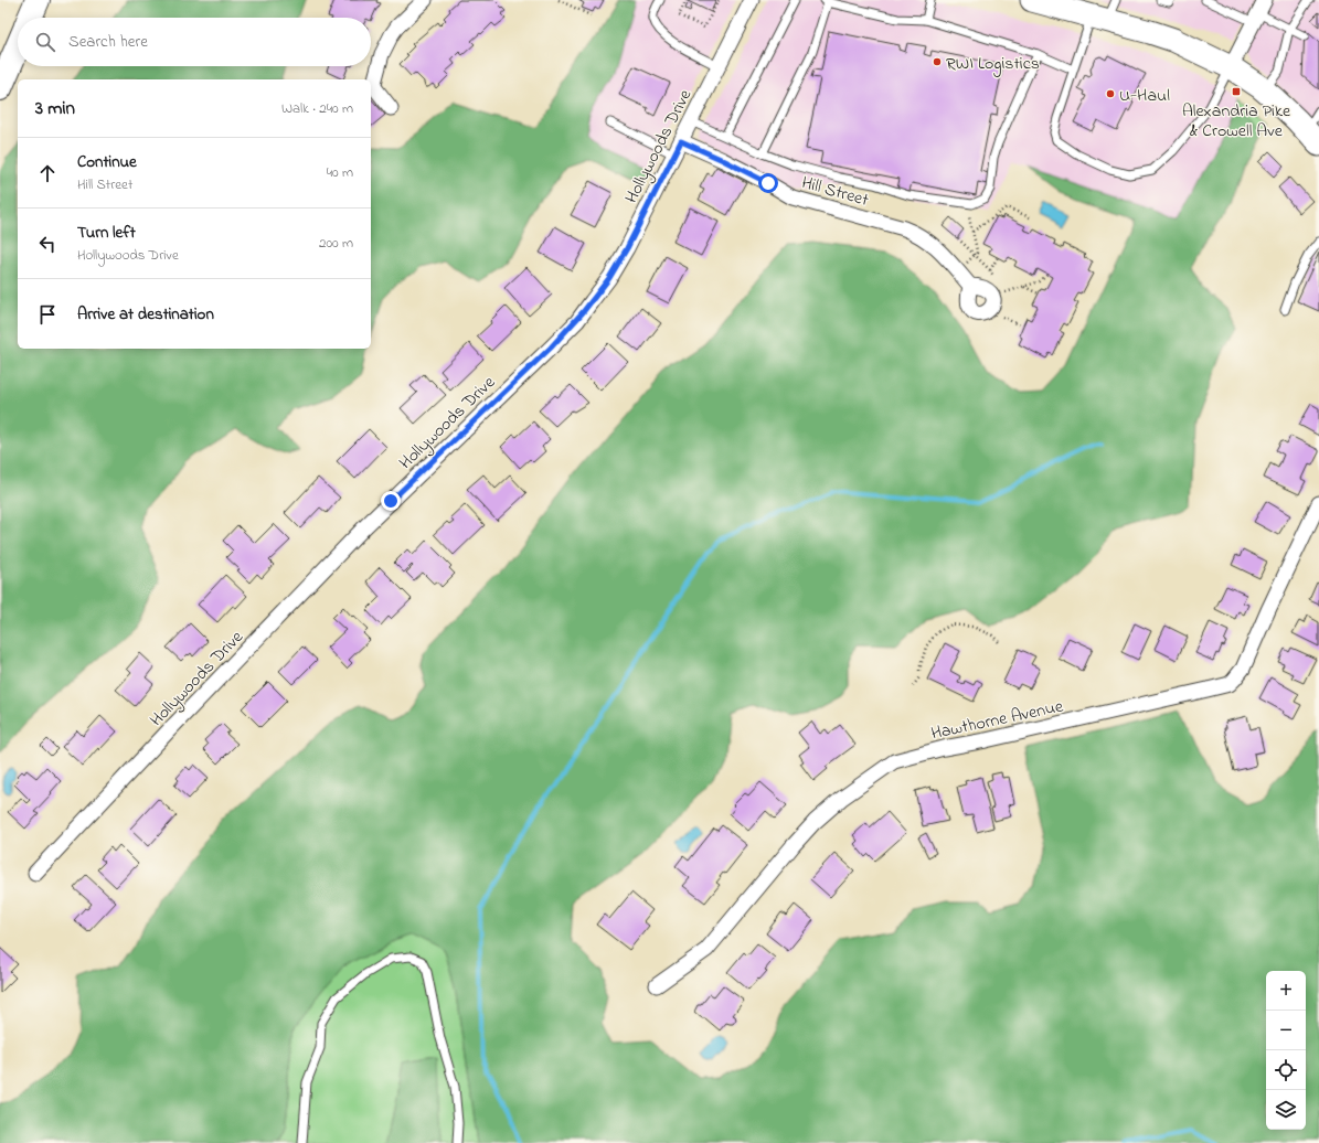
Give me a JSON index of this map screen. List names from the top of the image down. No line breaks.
{"streets":{"street":["Hollywoods Drive","Hill Street","Hawthorne Avenue"]},"crossings":[["Hollywoods Drive","Hill Street"]],"places":{"other":["RWI Logistics","U-Haul"],"transit":["Alexandria Pike & Crowell Ave"]},"page":{"search":"Search here","heading":["3 min","Walk · 240 m"],"list":[["Continue","Hill Street","40 m"],["Turn left","Hollywoods Drive","200 m"],"Arrive at destination"],"map_buttons":["+","−"]}}
